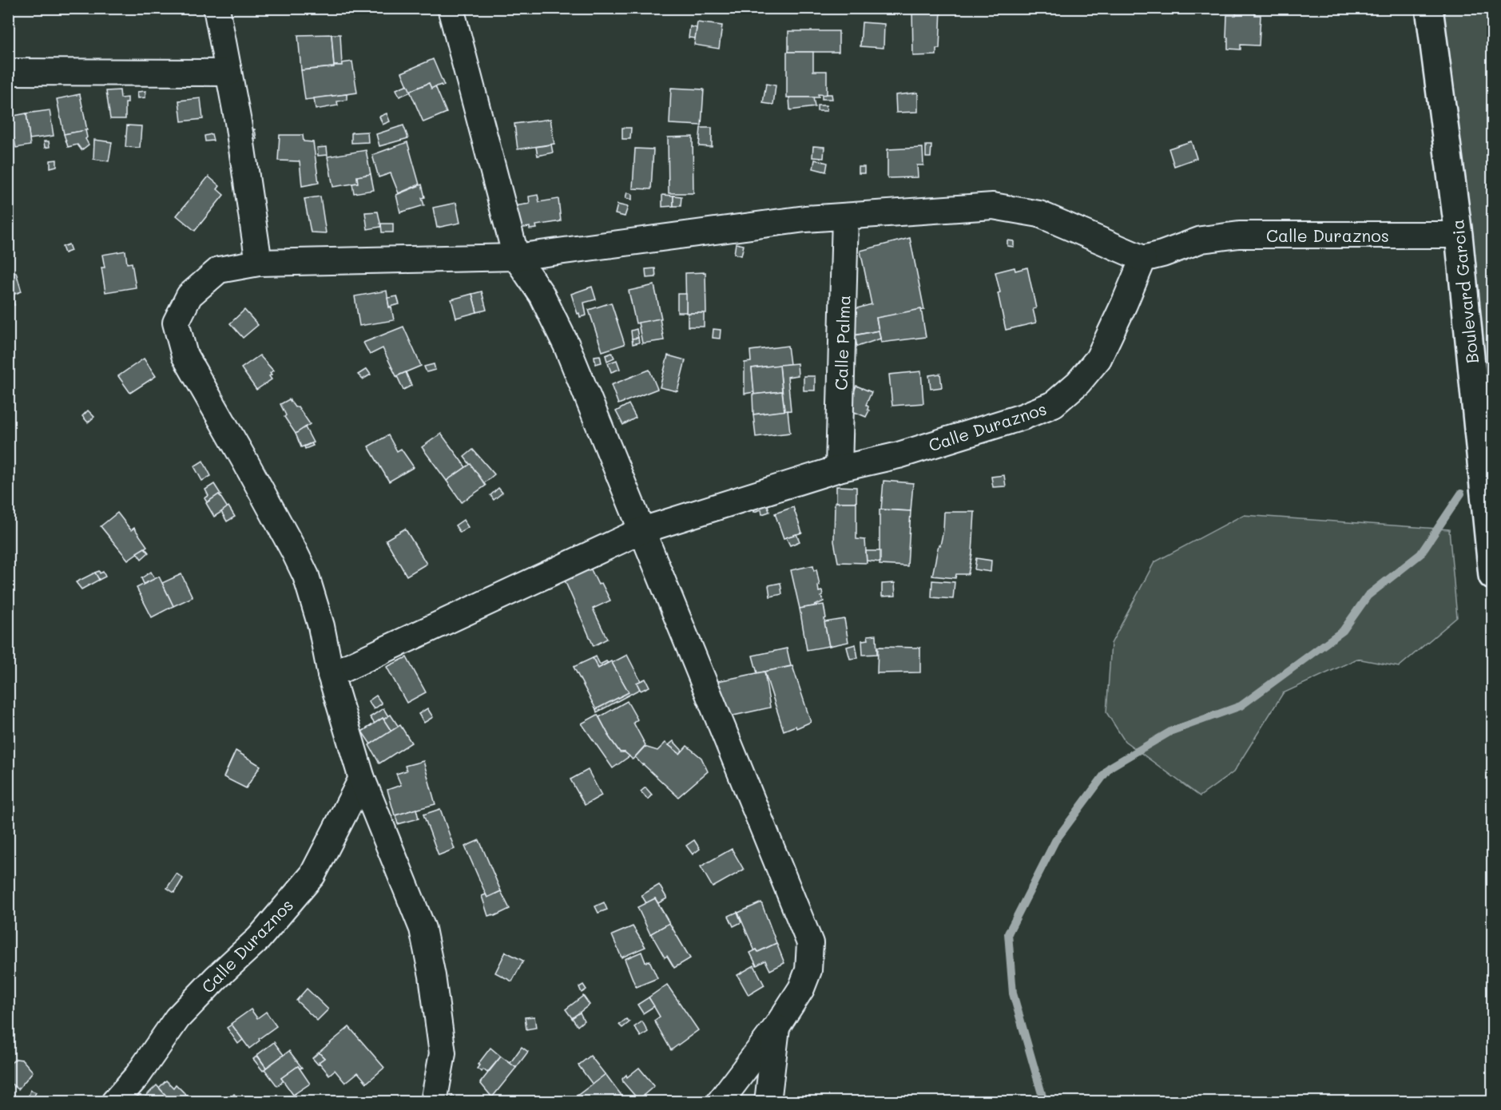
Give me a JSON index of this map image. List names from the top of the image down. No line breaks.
{"streets":{"main road":["Boulevard Garcia"],"street":["Calle Duraznos","Calle Palma"]},"crossings":[["Calle Duraznos","Boulevard Garcia"],["Calle Duraznos","Calle Palma"]]}
